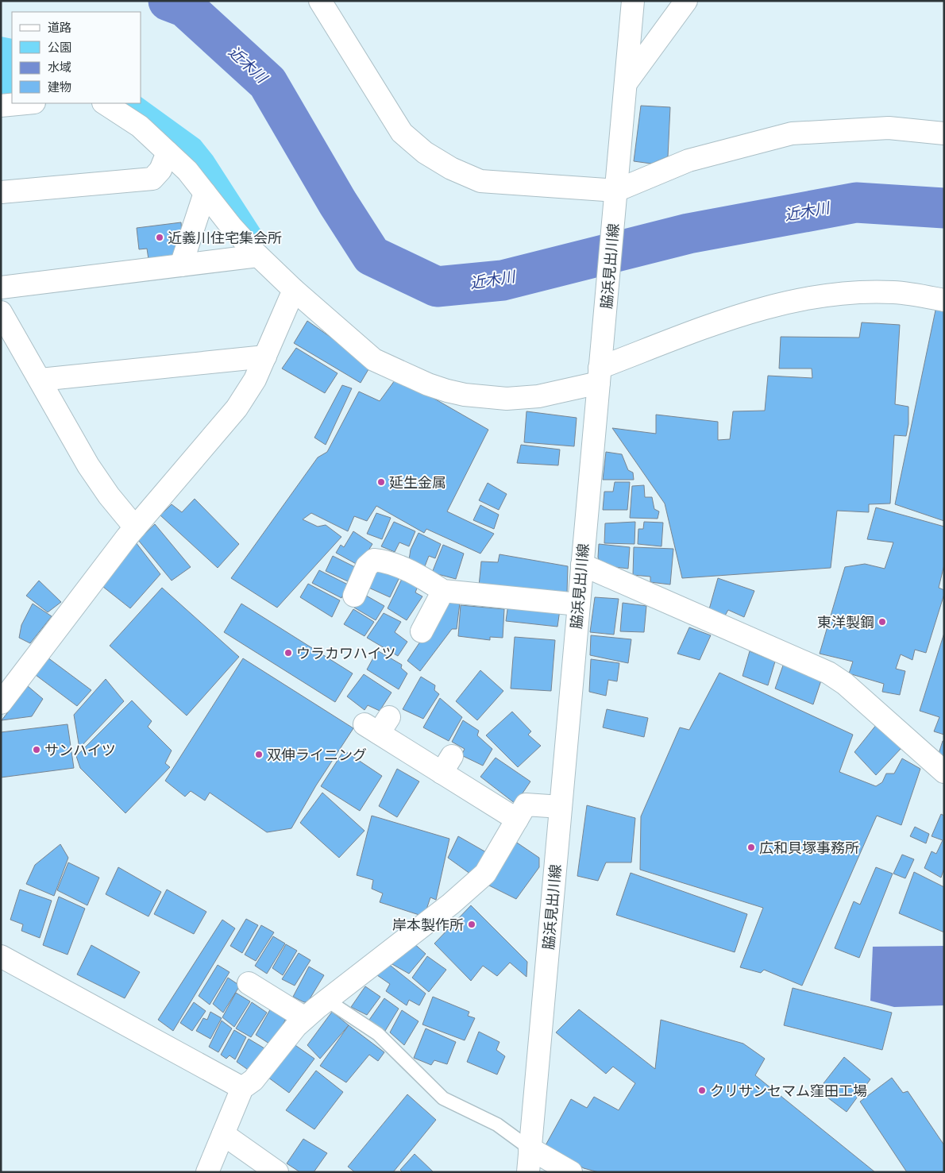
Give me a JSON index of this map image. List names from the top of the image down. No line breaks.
{"streets":{"street":["脇浜見出川線"]},"water":["近木川"],"places":["近義川住宅集会所","延生金属","東洋製鋼","ウラカワハイツ","サンハイツ","双伸ライニング","広和貝塚事務所","岸本製作所","クリサンセマム窪田工場"],"legend":["道路","公園","水域","建物"]}
